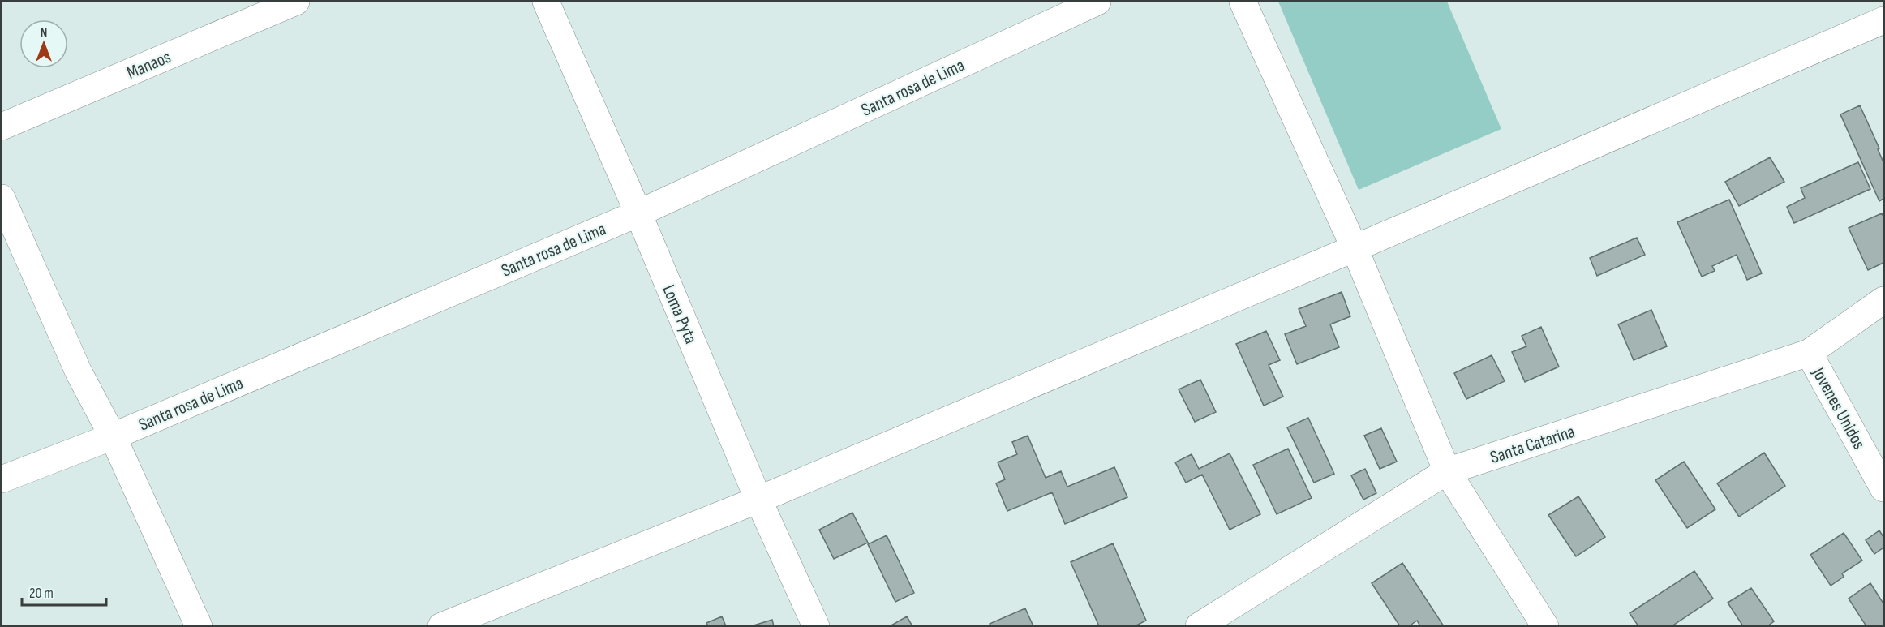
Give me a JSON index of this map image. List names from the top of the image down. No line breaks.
{"streets":{"street":["Manaos","Santa rosa de Lima","Loma Pyta","Jovenes Unidos","Santa Catarina"]},"crossings":[["Santa rosa de Lima","Loma Pyta"],["Jovenes Unidos","Santa Catarina"]],"scale_bar":"20 m","north":"top"}
